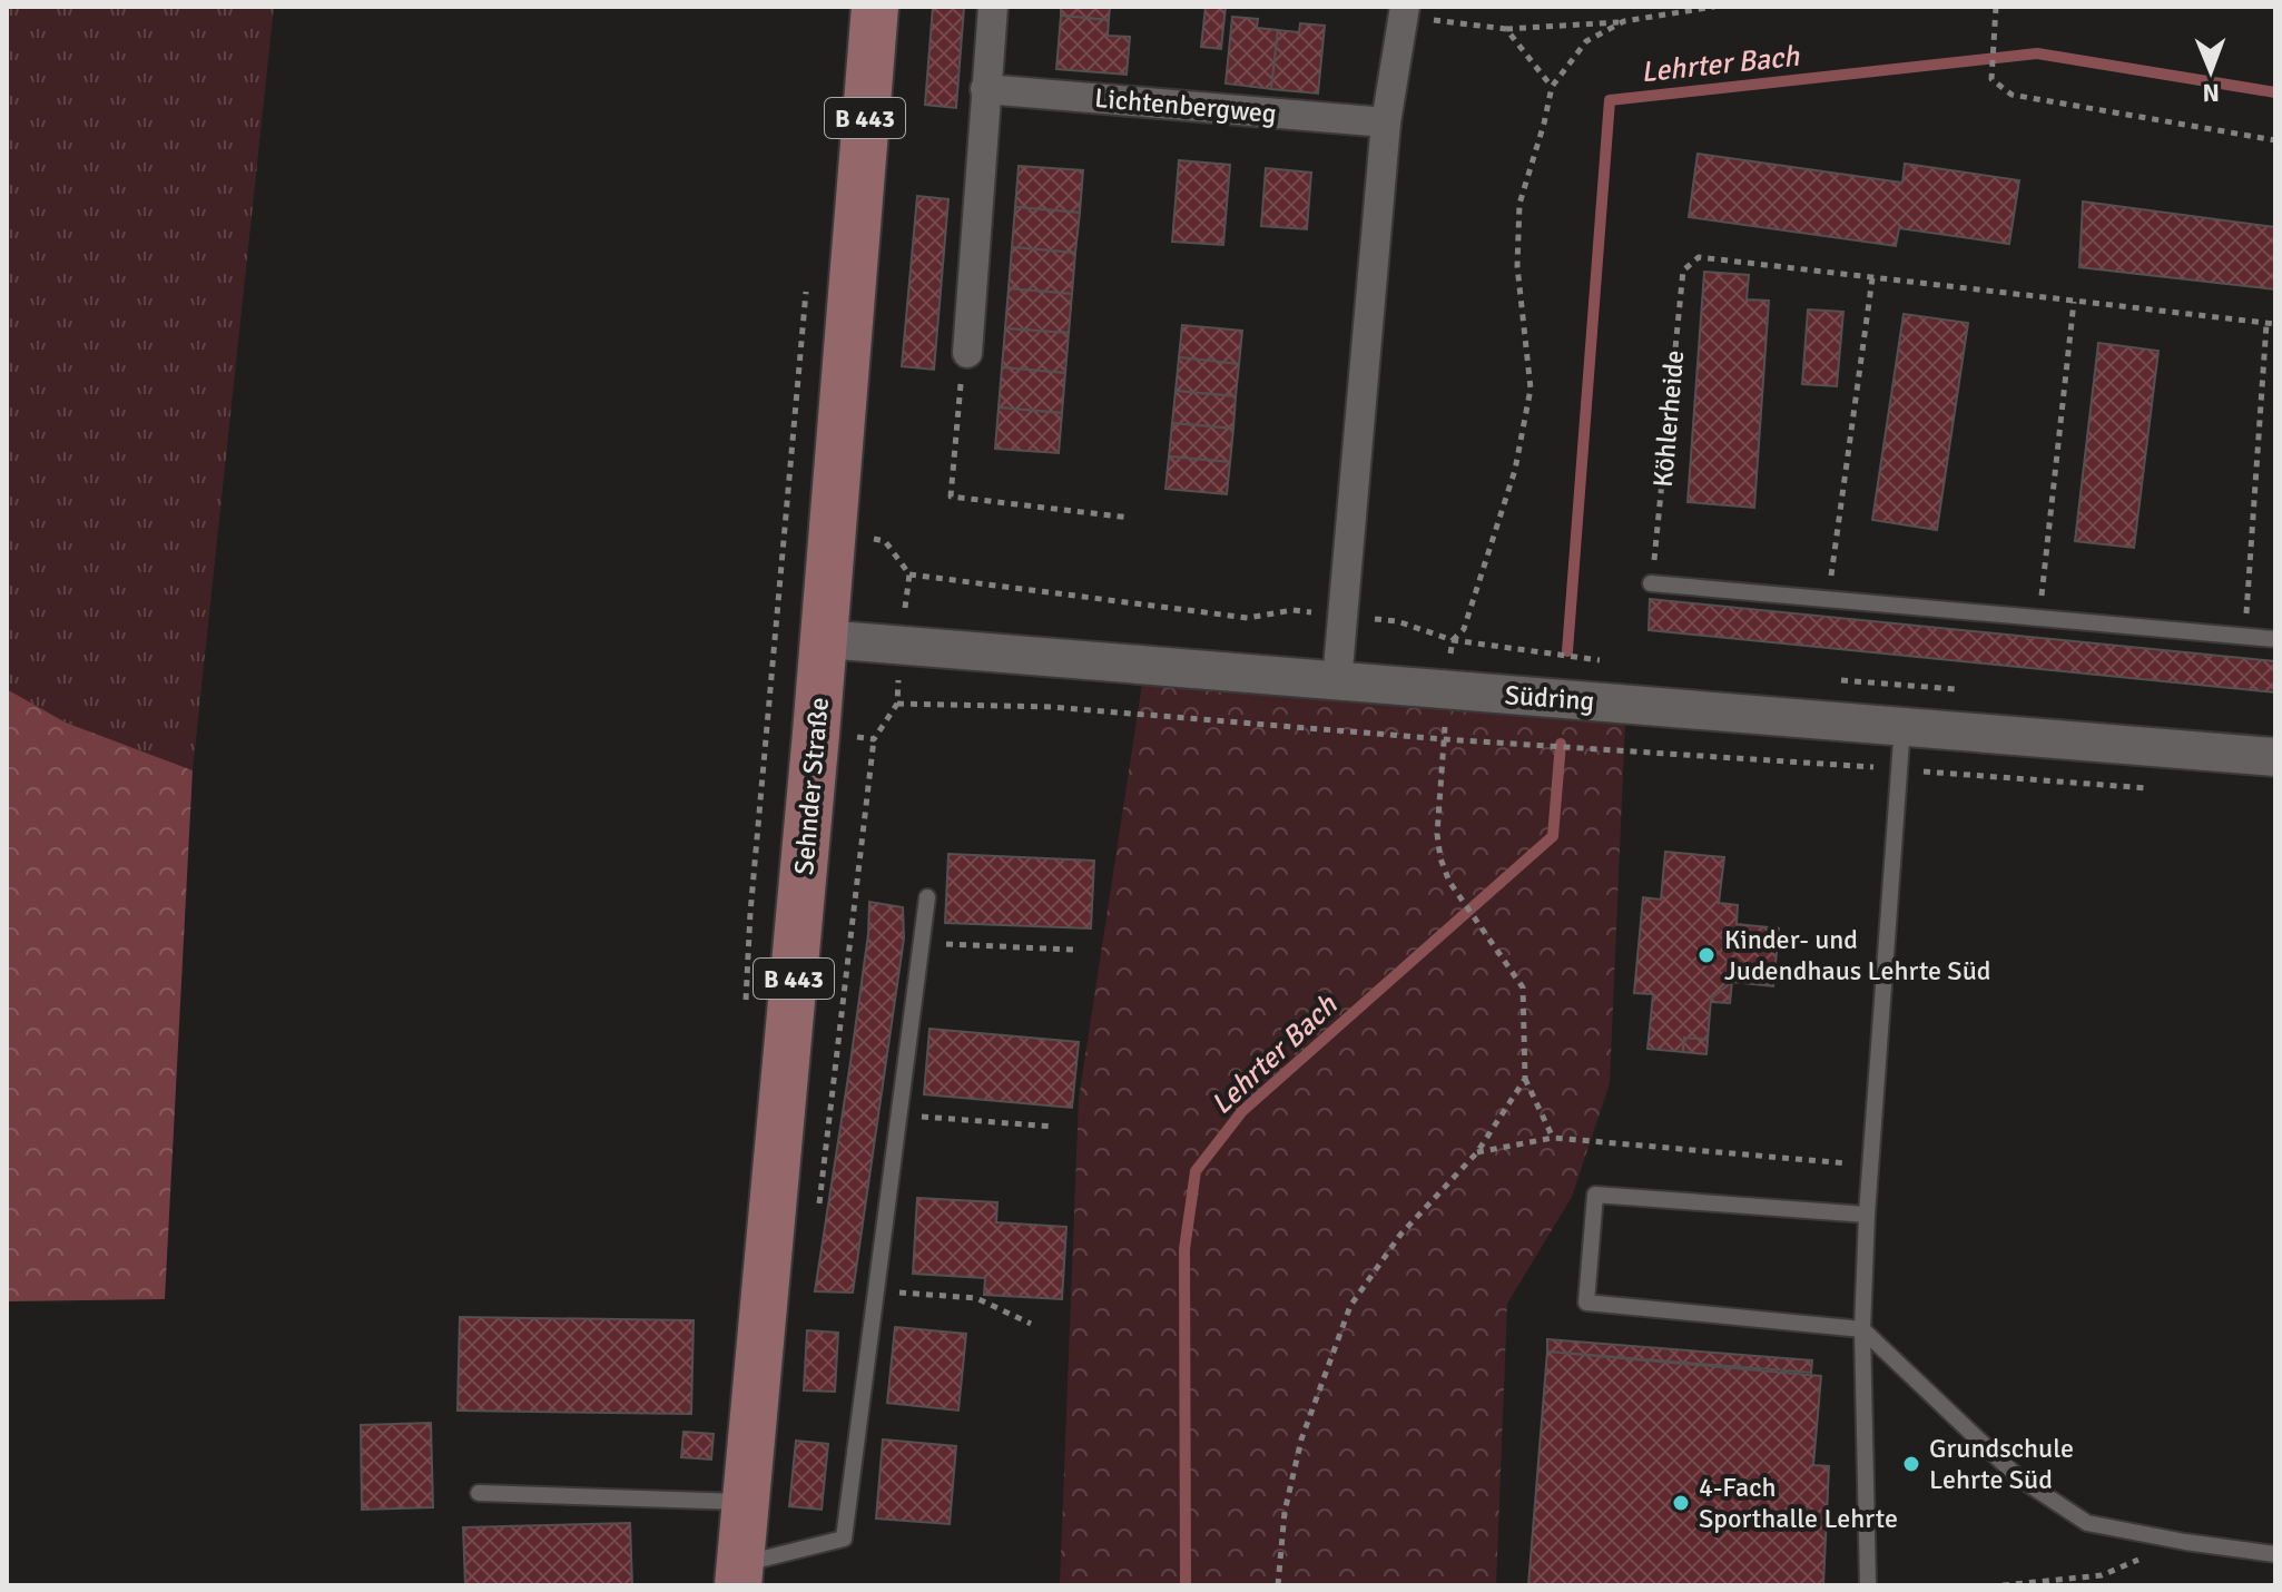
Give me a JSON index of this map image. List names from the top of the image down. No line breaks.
{"streets":{"main road":["B 443","Sehnder Straße"],"street":["Lichtenbergweg","Südring"],"path":["Köhlerheide"]},"crossings":[["Südring","Sehnder Straße"]],"water":["Lehrter Bach"],"places":["Kinder- und Judendhaus Lehrte Süd","Grundschule Lehrte Süd","4-Fach Sporthalle Lehrte"],"north":"bottom"}
